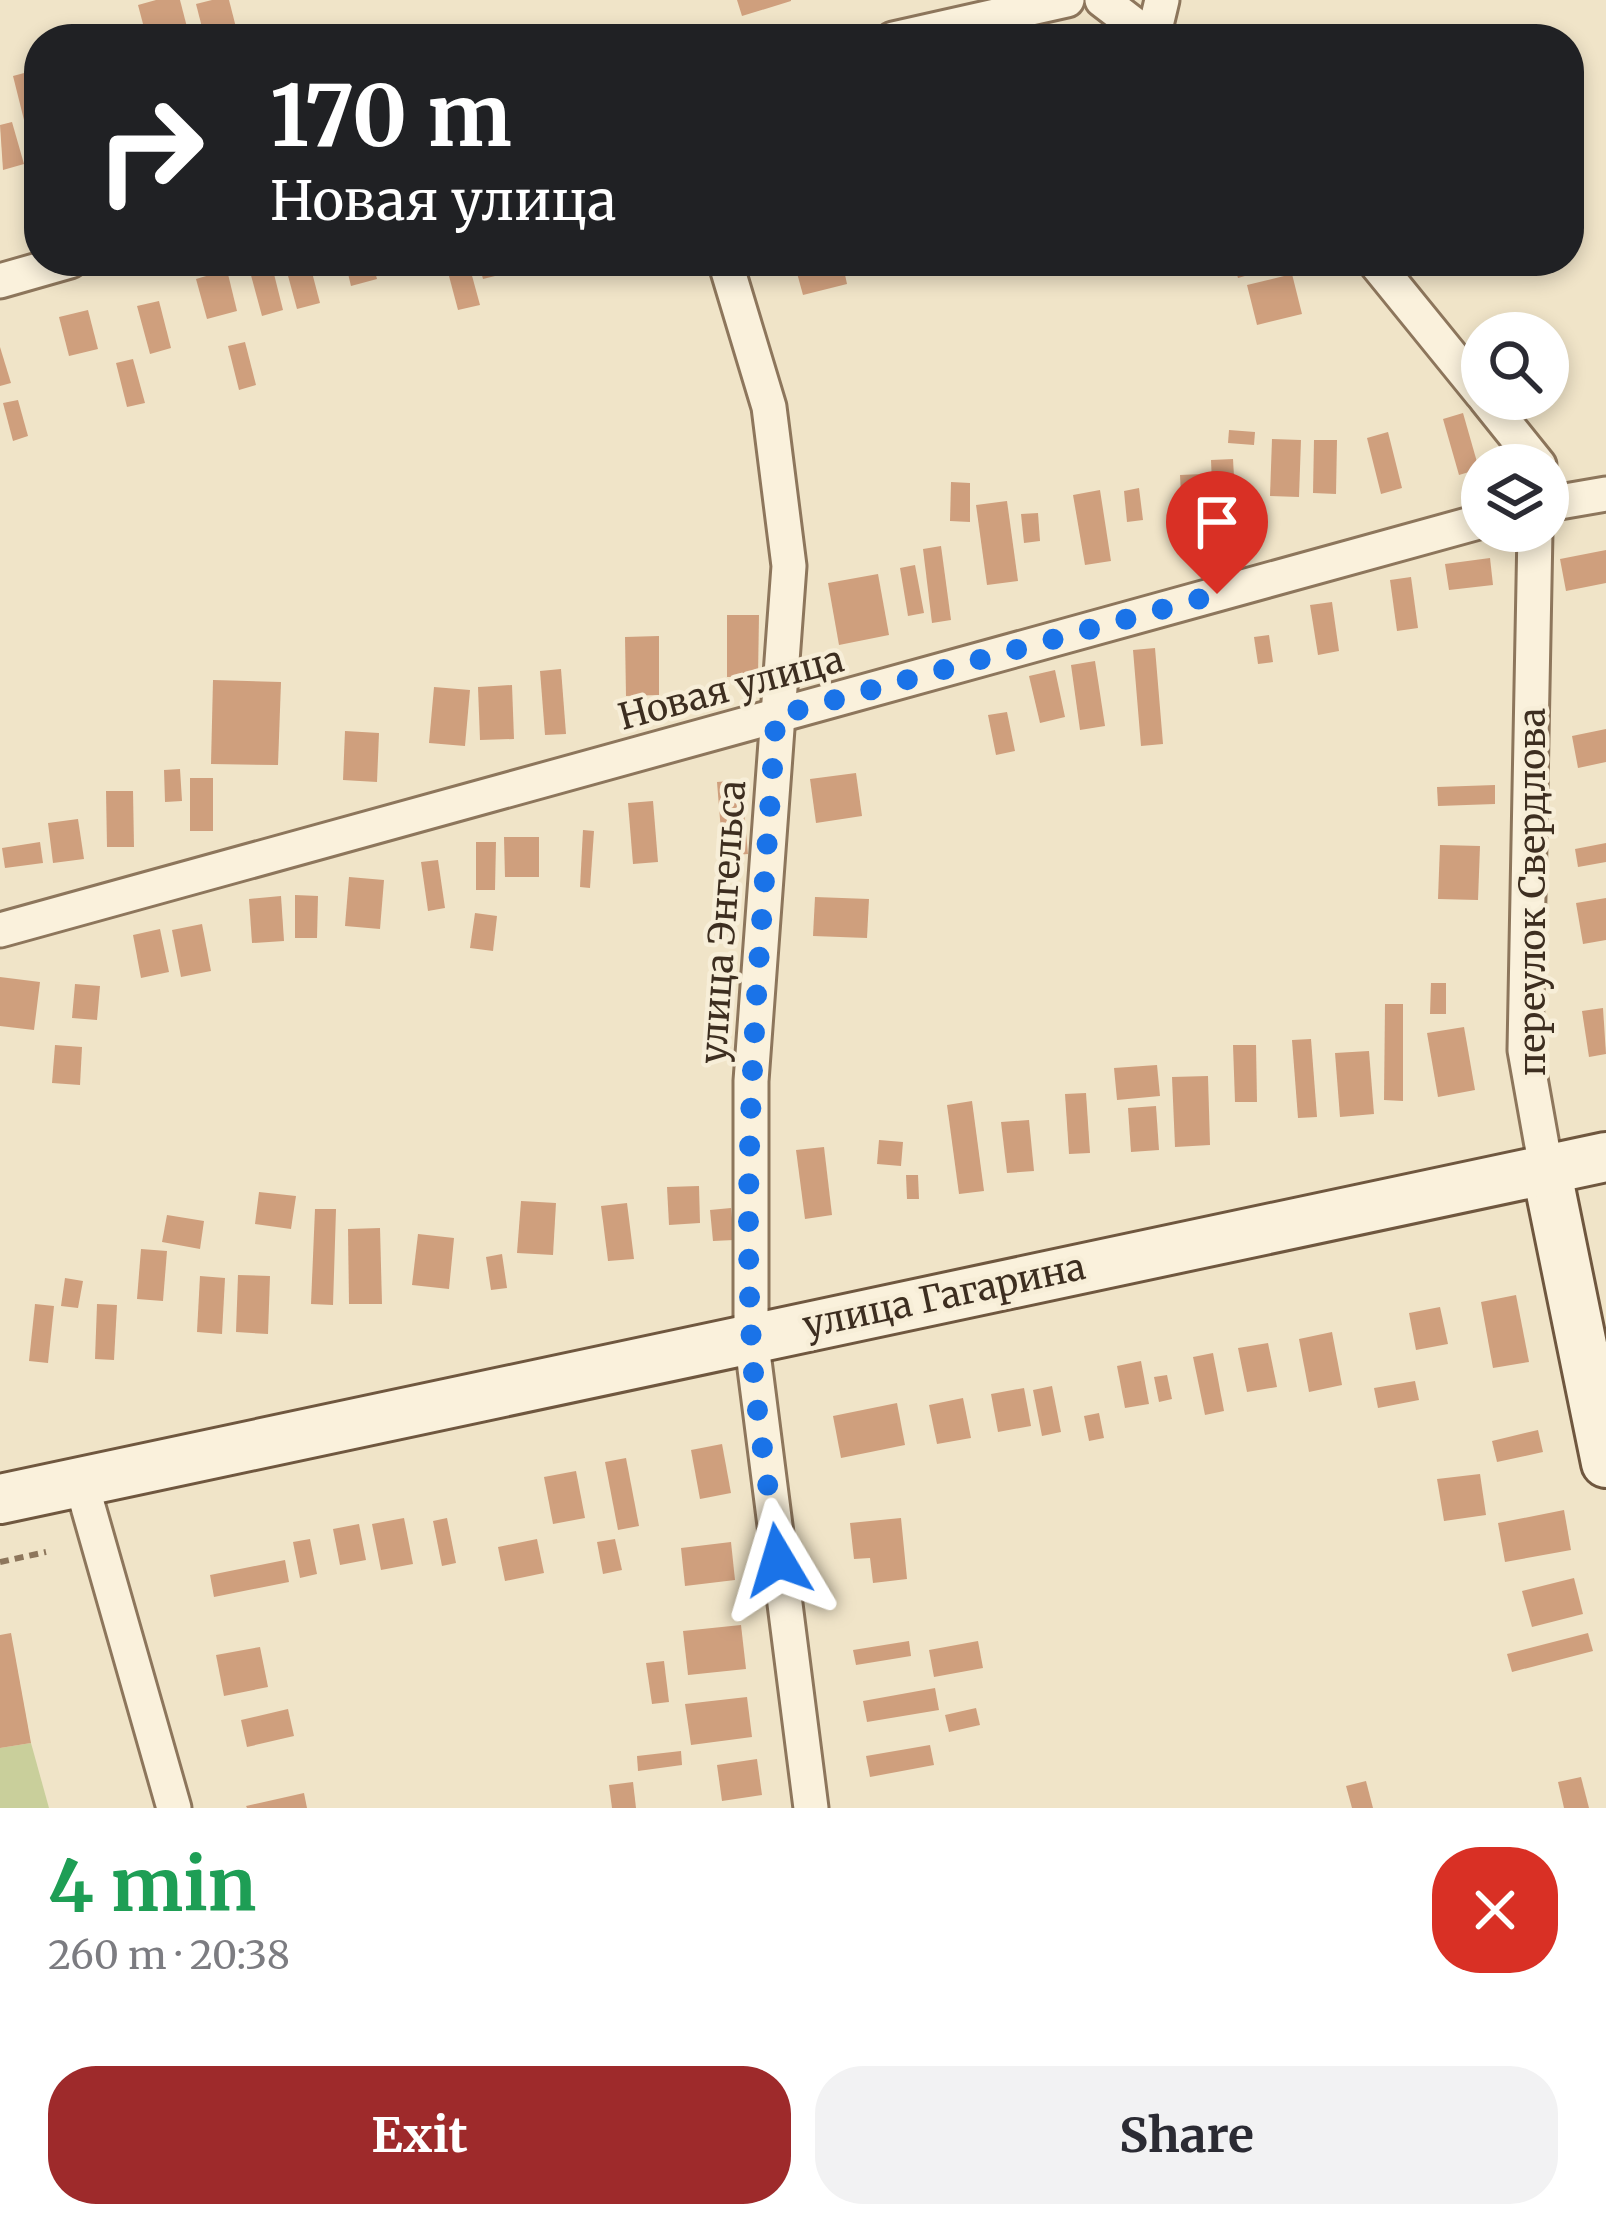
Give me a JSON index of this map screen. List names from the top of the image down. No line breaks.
{"streets":{"street":["Новая улица","переулок Свердлова","улица Энгельса","улица Гагарина"]},"crossings":[["Новая улица","улица Энгельса"],["переулок Свердлова","улица Гагарина"],["улица Энгельса","улица Гагарина"]],"page":{"turn":["170 m","Новая улица"],"heading":["4 min","260 m · 20:38"],"buttons":["Exit","Share"]}}
